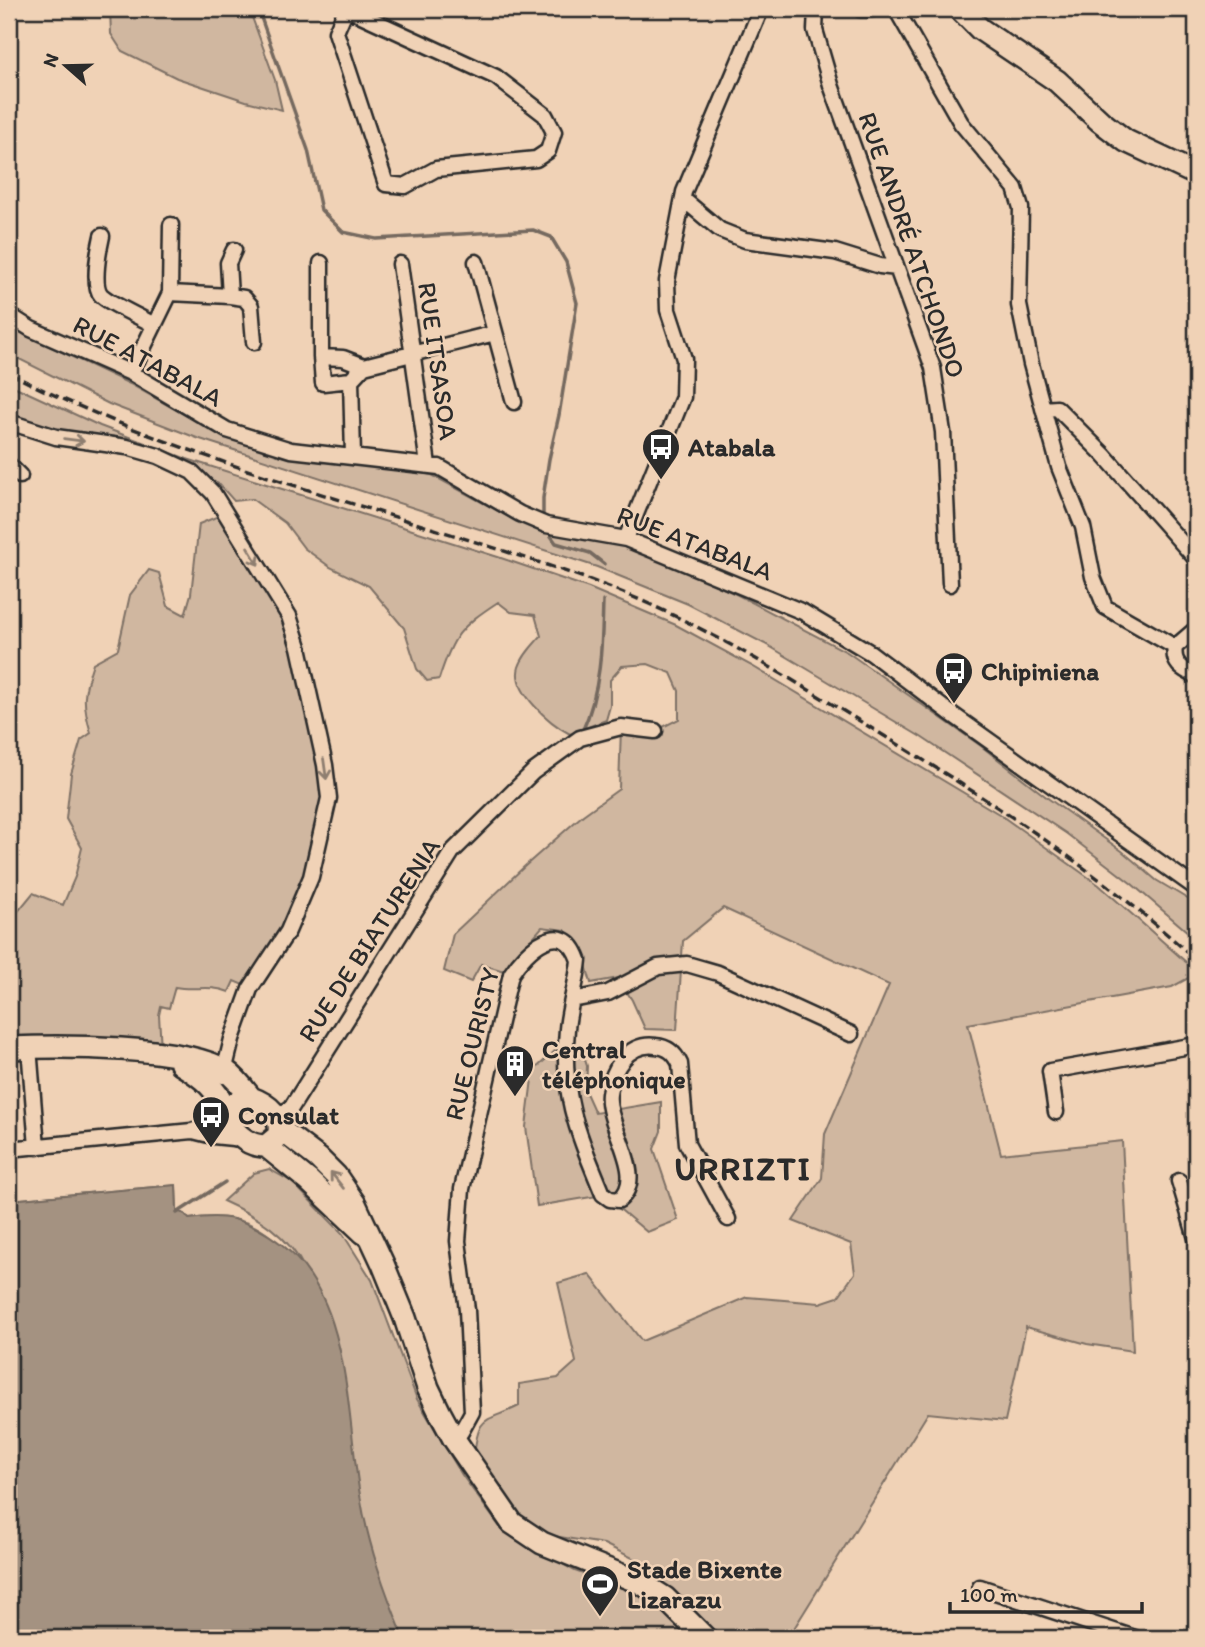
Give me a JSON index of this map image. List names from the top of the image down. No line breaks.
{"streets":{"street":["RUE ANDRÉ ATCHONDO","RUE ATABALA","RUE ITSASOA","RUE DE BIATURENIA","RUE OURISTY"]},"crossings":[["RUE ATABALA","RUE ITSASOA"]],"districts":["URRIZTI"],"places":{"bus stop":["Atabala","Chipiniena","Consulat"],"building":["Central téléphonique"],"sports":["Stade Bixente Lizarazu"]},"scale_bar":"100 m","north":"left"}
